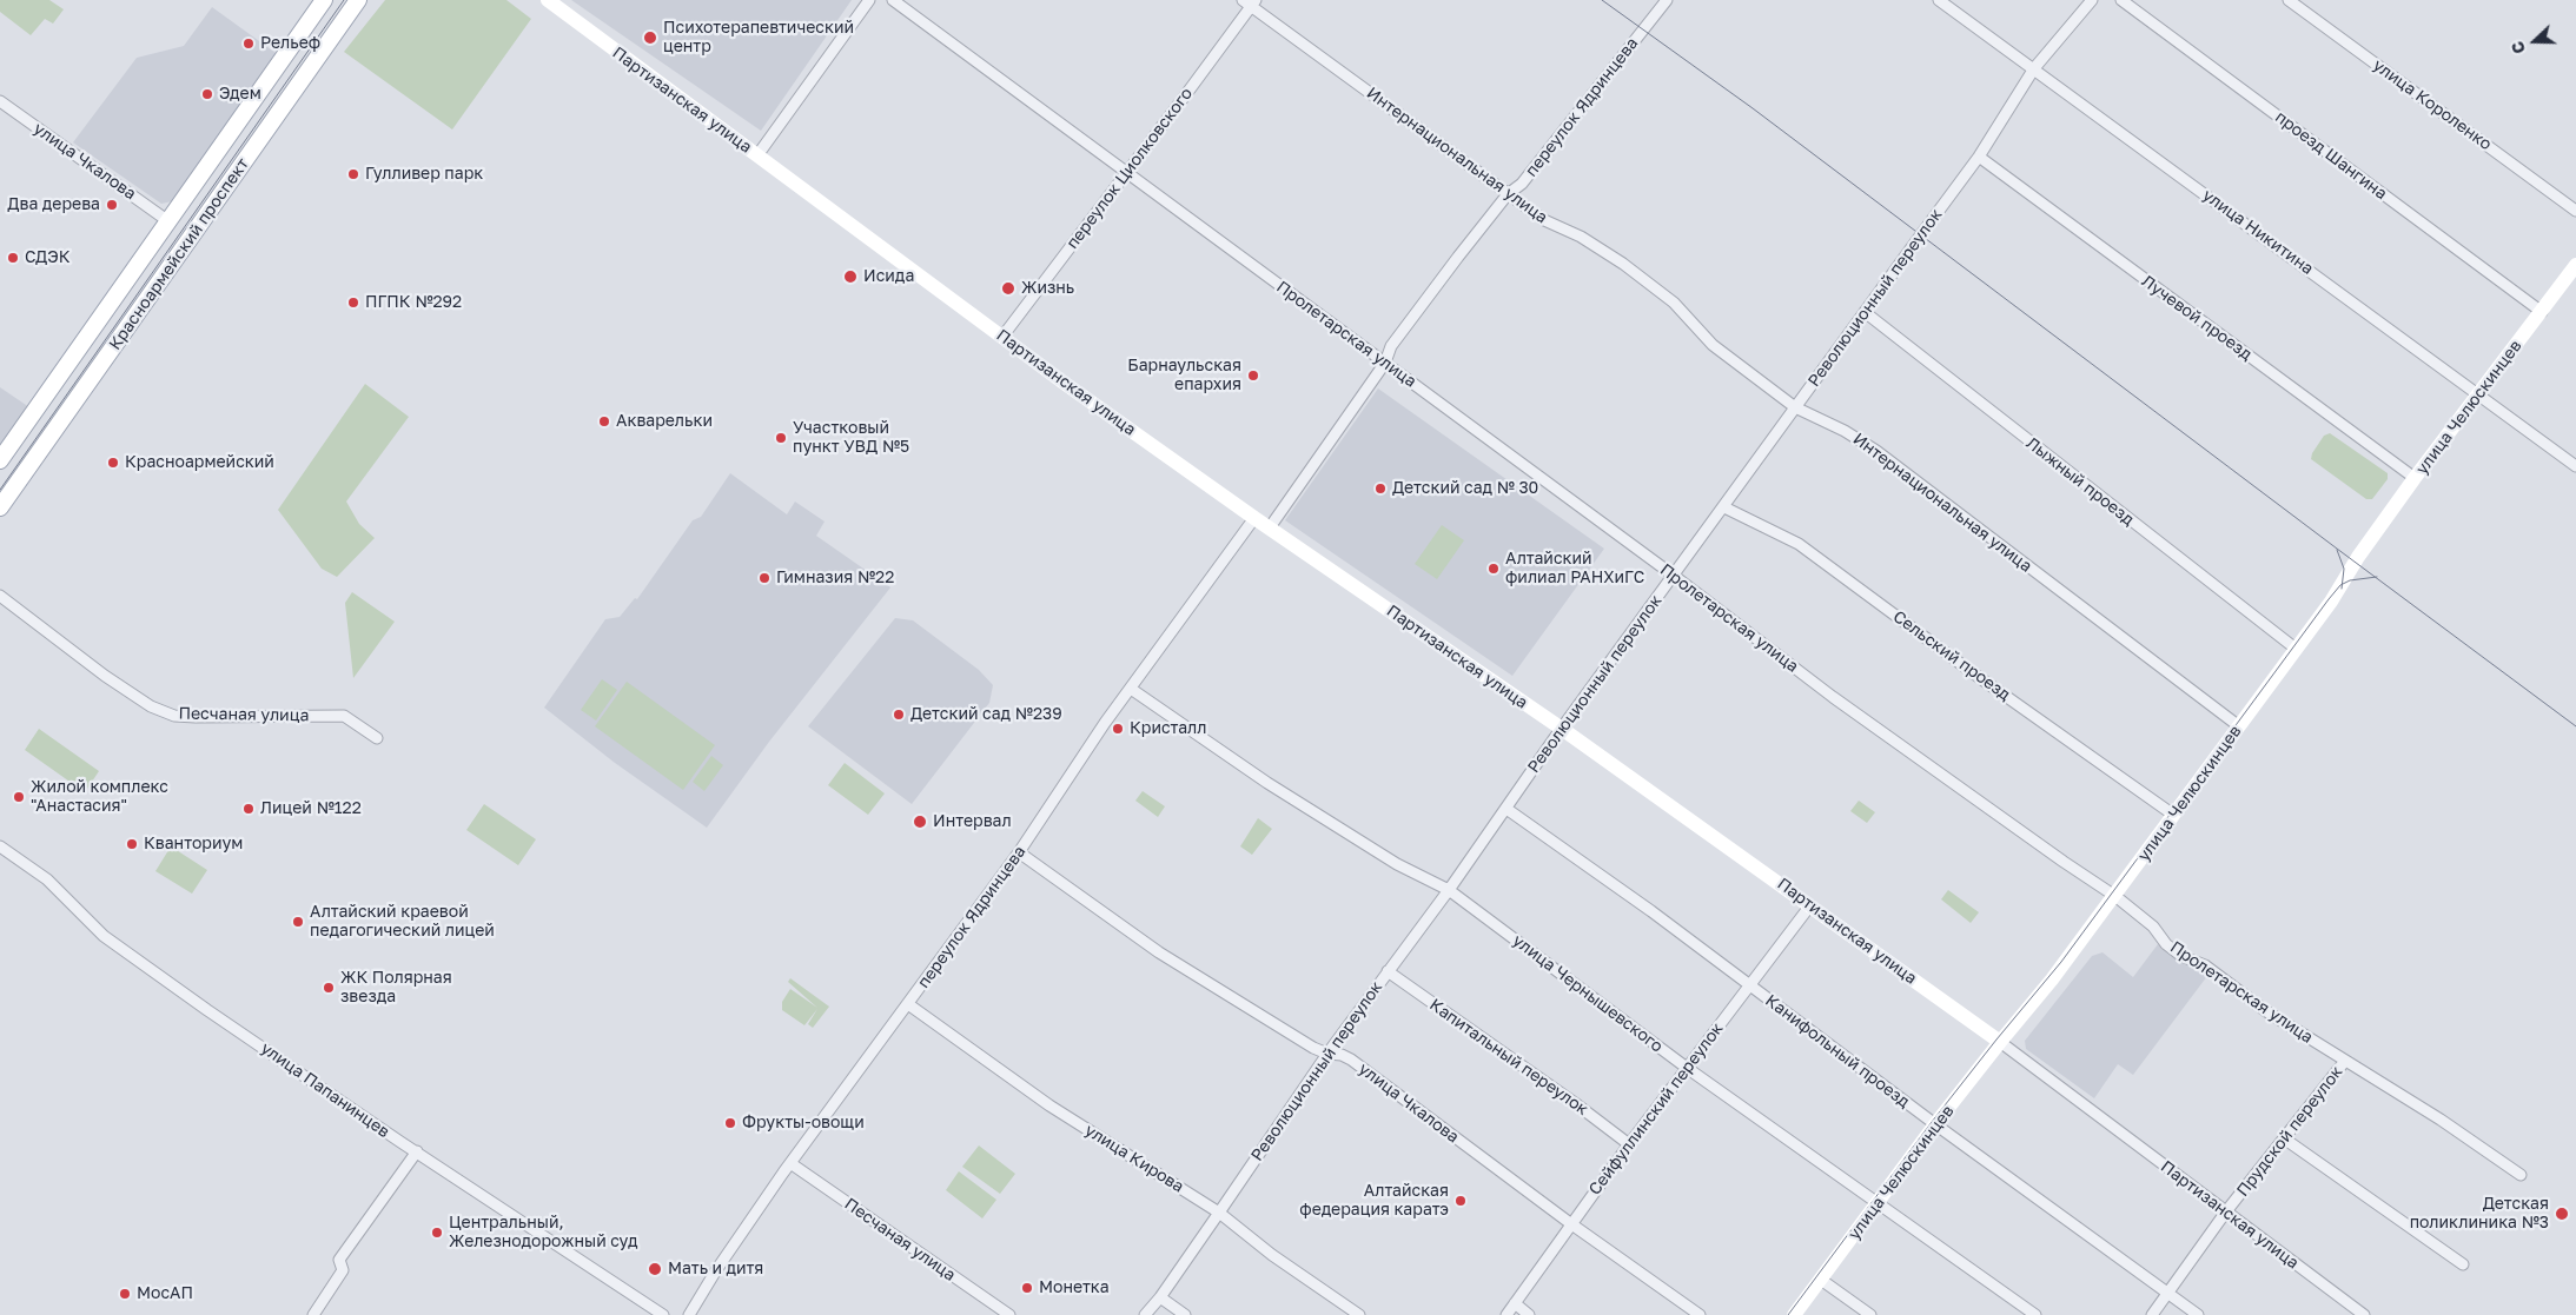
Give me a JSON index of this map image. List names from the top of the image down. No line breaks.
{"streets":{"main road":["Партизанская улица","Красноармейский проспект","улица Челюскинцев"],"street":["улица Короленко","переулок Ядринцева","Интернациональная улица","проезд Шангина","улица Чкалова","переулок Циолковского","улица Никитина","Революционный переулок","Лучевой проезд","Пролетарская улица","Лыжный проезд","Сельский проезд","Песчаная улица","улица Чернышевского","Канифольный проезд","Капитальный переулок","улица Папанинцев","Сейфуллинский переулок","Прудской переулок","улица Кирова"]},"crossings":[["Партизанская улица","переулок Ядринцева"],["Партизанская улица","переулок Циолковского"],["Партизанская улица","Революционный переулок"],["Партизанская улица","улица Челюскинцев"],["Партизанская улица","Сейфуллинский переулок"],["Партизанская улица","Прудской переулок"],["переулок Ядринцева","Интернациональная улица"],["переулок Ядринцева","улица Чкалова"],["переулок Ядринцева","Пролетарская улица"],["переулок Ядринцева","Песчаная улица"],["переулок Ядринцева","улица Чернышевского"],["переулок Ядринцева","улица Кирова"],["Интернациональная улица","переулок Циолковского"],["Интернациональная улица","Революционный переулок"],["Интернациональная улица","улица Челюскинцев"],["проезд Шангина","улица Челюскинцев"],["улица Чкалова","Красноармейский проспект"],["улица Чкалова","Революционный переулок"],["улица Чкалова","Сейфуллинский переулок"],["переулок Циолковского","Пролетарская улица"],["улица Никитина","Революционный переулок"],["улица Никитина","улица Челюскинцев"],["Революционный переулок","Лучевой проезд"],["Революционный переулок","Пролетарская улица"],["Революционный переулок","Лыжный проезд"],["Революционный переулок","Сельский проезд"],["Революционный переулок","улица Чернышевского"],["Революционный переулок","Канифольный проезд"],["Революционный переулок","Капитальный переулок"],["Революционный переулок","улица Кирова"],["Лучевой проезд","улица Челюскинцев"],["Пролетарская улица","улица Челюскинцев"],["Пролетарская улица","Прудской переулок"],["улица Челюскинцев","Лыжный проезд"],["улица Челюскинцев","Сельский проезд"],["улица Челюскинцев","улица Чернышевского"],["улица Челюскинцев","Канифольный проезд"],["улица Чернышевского","Сейфуллинский переулок"],["Канифольный проезд","Сейфуллинский переулок"],["Канифольный проезд","Прудской переулок"],["Капитальный переулок","Сейфуллинский переулок"]],"places":["Психотерапевтический центр","Рельеф","Эдем","Гулливер парк","Два дерева","СДЭК","Исида","Жизнь","ПГПК №292","Барнаульская епархия","Акварельки","Участковый пункт УВД №5","Красноармейский","Детский сад № 30","Алтайский филиал РАНХиГС","Гимназия №22","Детский сад №239","Кристалл","Жилой комплекс \"Анастасия\"","Лицей №122","Интервал","Кванториум","Алтайский краевой педагогический лицей","ЖК Полярная звезда","Фрукты-овощи","Алтайская федерация каратэ","Детская поликлиника №3","Центральный, Железнодорожный суд","Мать и дитя","Монетка","МосАП"],"north":"left"}
